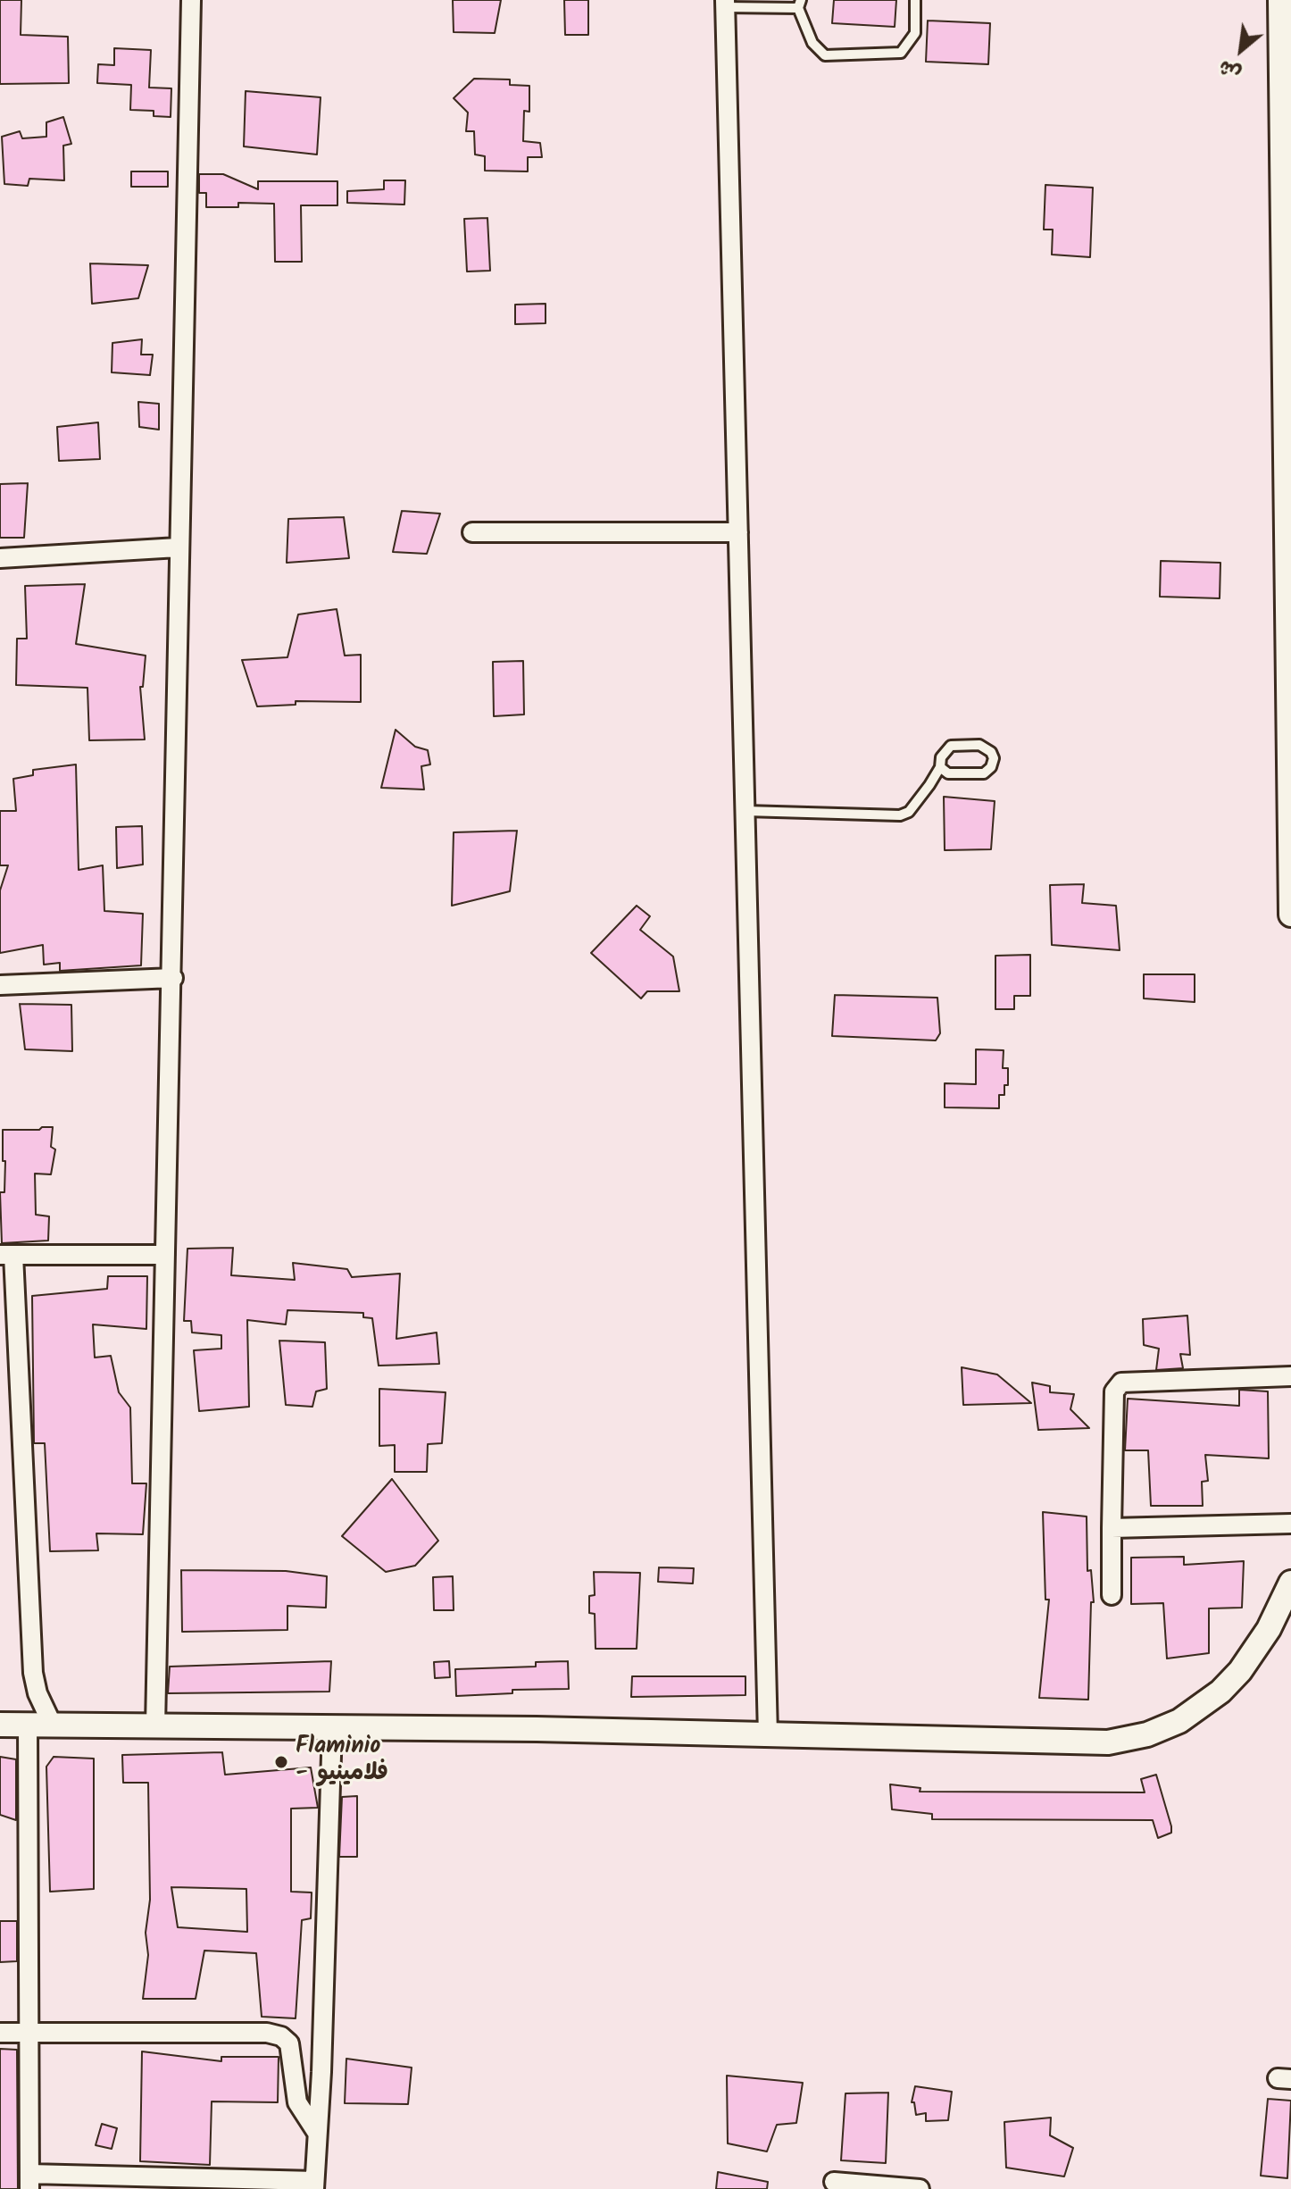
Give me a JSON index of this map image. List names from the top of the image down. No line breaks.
{"places":["Flaminio - فلامينيو"],"north":"bottom left"}
